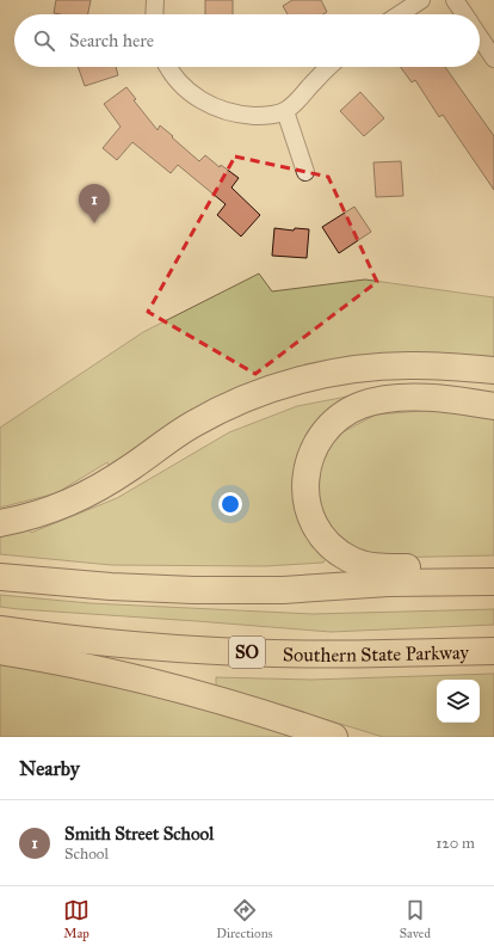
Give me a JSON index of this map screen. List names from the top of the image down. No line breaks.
{"streets":{"highway":["SO","Southern State Parkway"]},"page":{"search":"Search here","pins":"1","heading":"Nearby","list":[{"mark":"1","name":"Smith Street School","note":"School","value":"120 m"}],"nav":["Map","Directions","Saved"]}}
